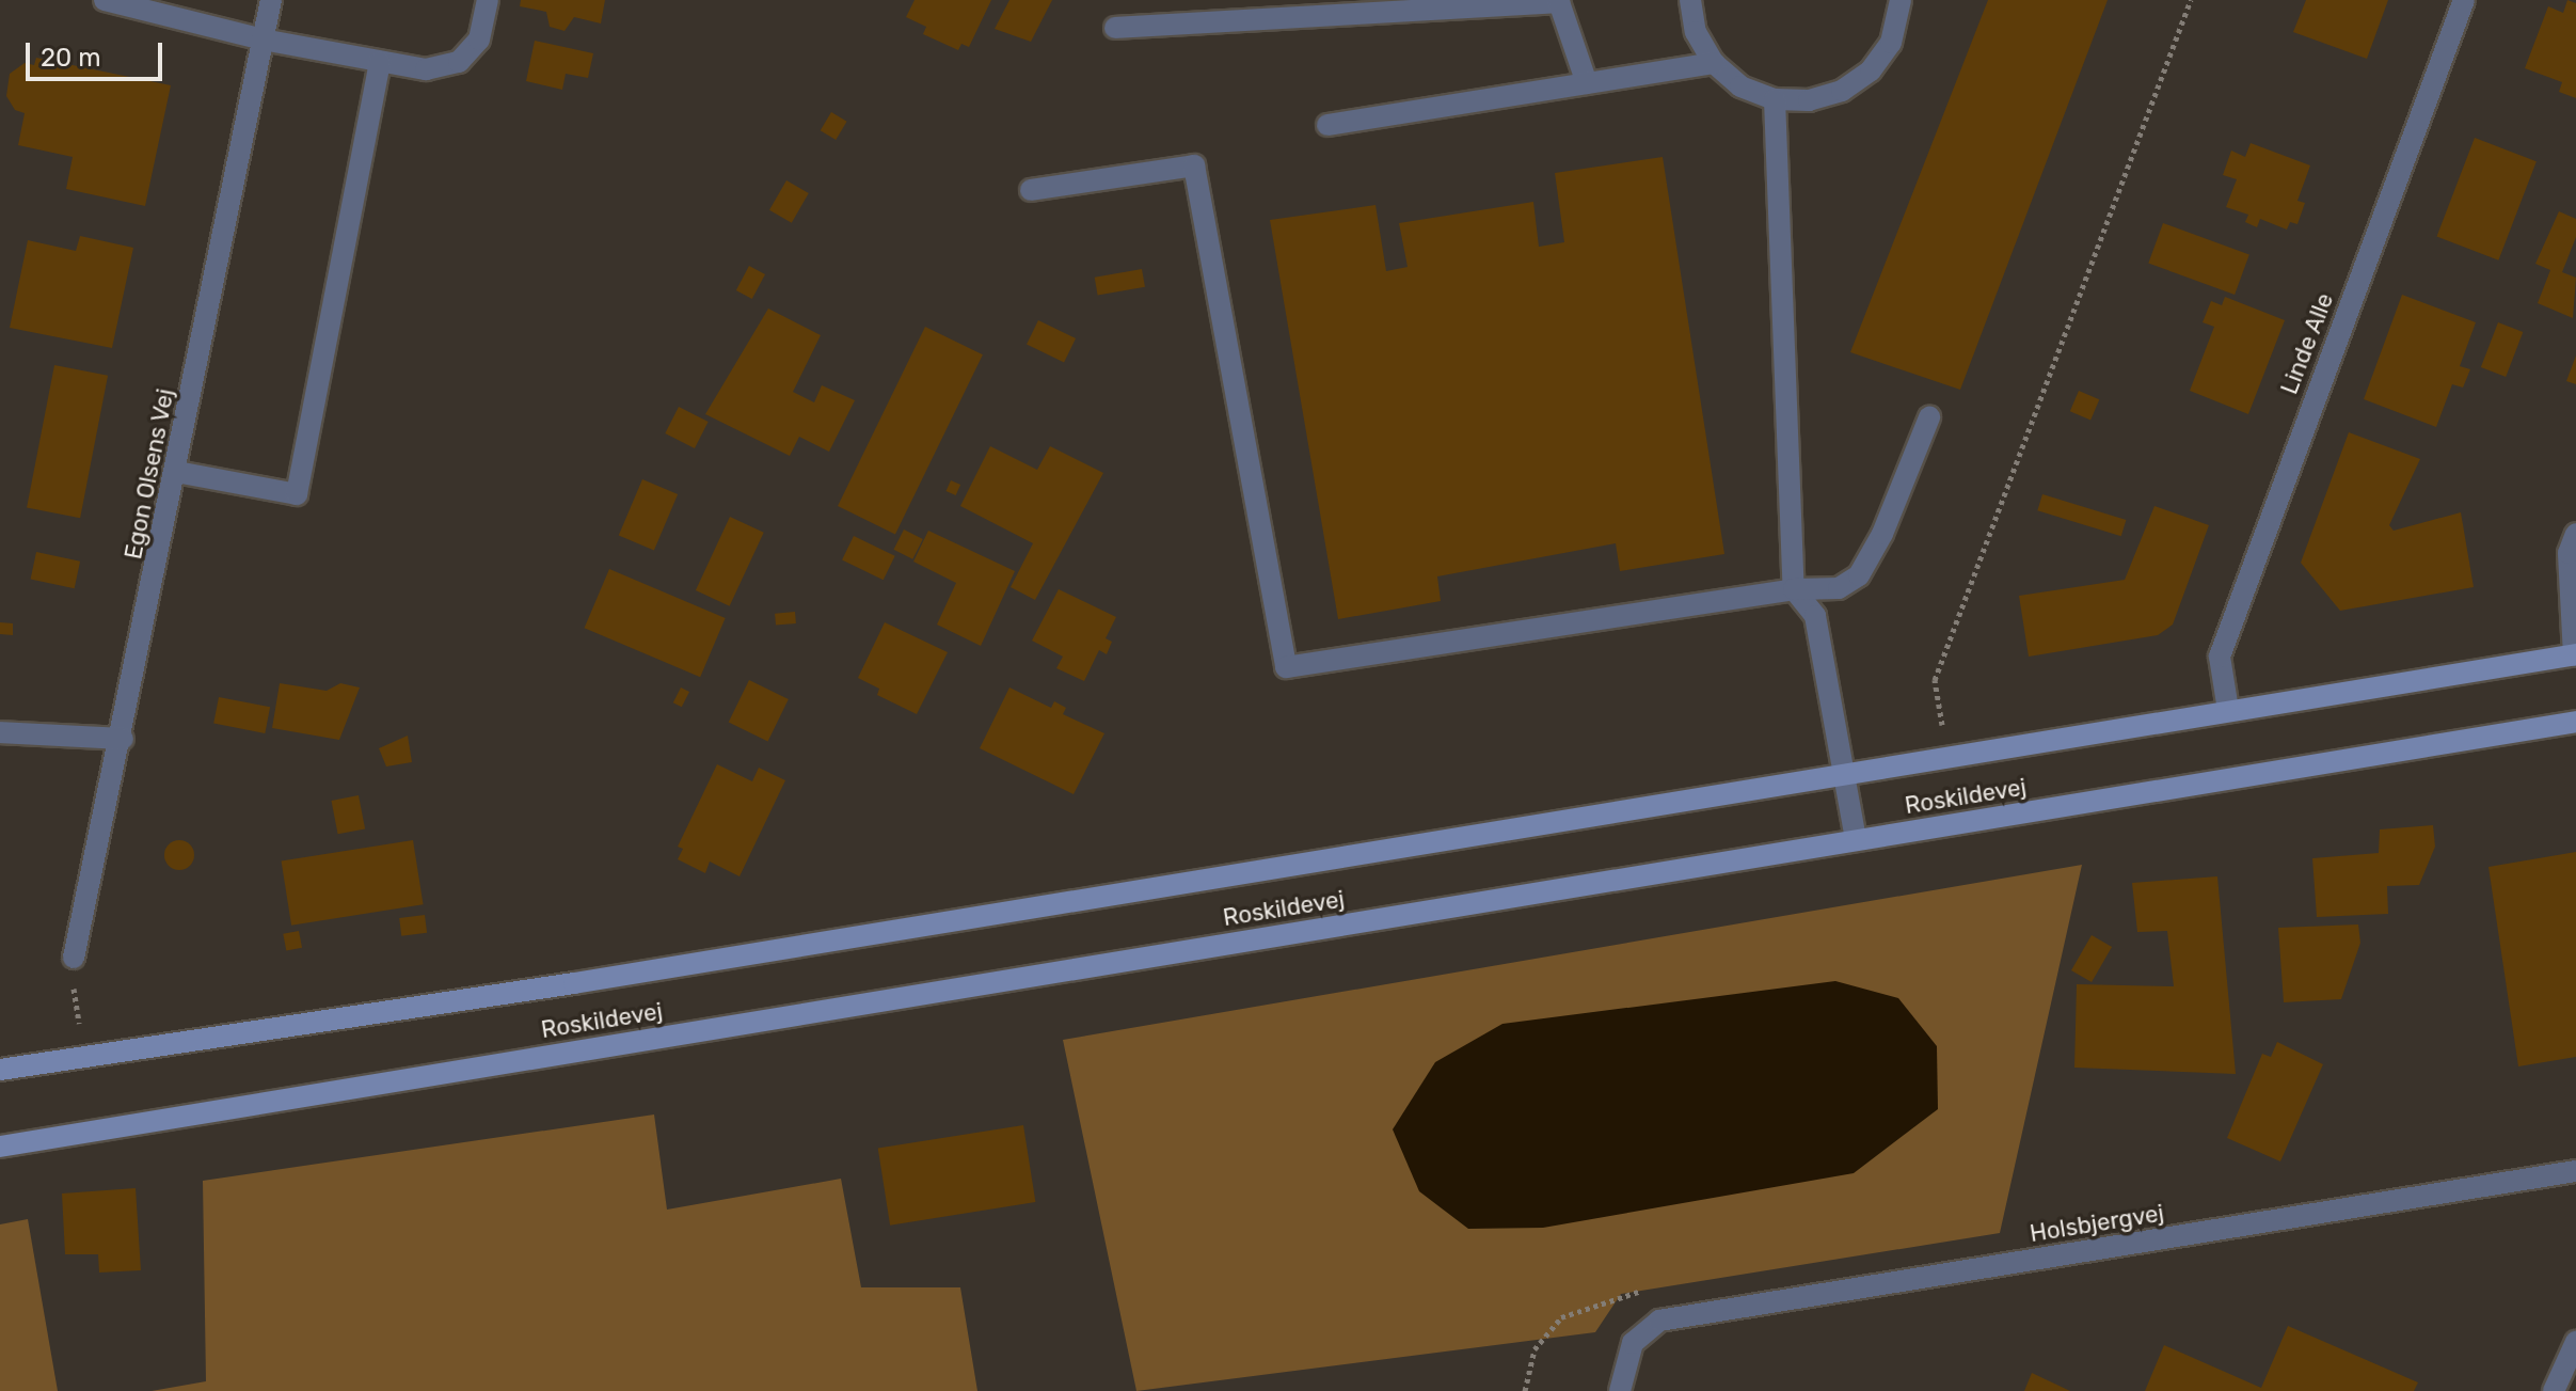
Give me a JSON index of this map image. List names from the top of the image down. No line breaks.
{"streets":{"main road":["Roskildevej"],"street":["Linde Alle","Egon Olsens Vej","Holsbjergvej"]},"crossings":[["Linde Alle","Roskildevej"]],"scale_bar":"20 m"}
